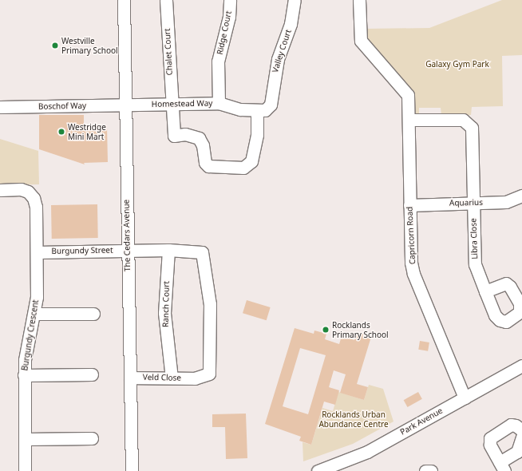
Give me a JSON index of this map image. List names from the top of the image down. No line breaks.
{"streets":{"street":["Ridge Court","Valley Court","Chalet Court","Homestead Way","Boschof Way","Aquarius","The Cedars Avenue","Capricorn Road","Libra Close","Burgundy Street","Ranch Court","Burgundy Crescent","Veld Close","Park Avenue"]},"crossings":[["Ridge Court","Homestead Way"],["Valley Court","Chalet Court"],["Valley Court","Homestead Way"],["Chalet Court","Homestead Way"],["Homestead Way","Boschof Way"],["Homestead Way","The Cedars Avenue"],["Boschof Way","The Cedars Avenue"],["Aquarius","Capricorn Road"],["Aquarius","Libra Close"],["The Cedars Avenue","Burgundy Street"],["The Cedars Avenue","Veld Close"],["Capricorn Road","Park Avenue"],["Burgundy Street","Ranch Court"],["Burgundy Street","Burgundy Crescent"],["Burgundy Street","Veld Close"],["Ranch Court","Veld Close"]],"parks":["Galaxy Gym Park","Rocklands Urban Abundance Centre"],"places":["Westville Primary School","Westridge Mini Mart","Rocklands Primary School"]}
